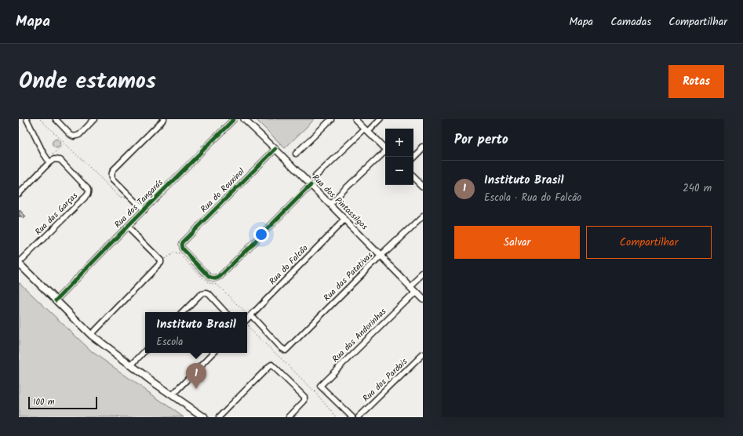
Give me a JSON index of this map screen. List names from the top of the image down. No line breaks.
{"streets":{"street":["Rua do Rouxinol","Rua dos Pintassilgos","Rua dos Tangarás","Rua das Garças","Rua do Falcão","Rua das Patativas","Rua das Andorinhas","Rua dos Pardais"]},"crossings":[["Rua do Rouxinol","Rua dos Pintassilgos"],["Rua dos Pintassilgos","Rua do Falcão"],["Rua dos Pintassilgos","Rua das Patativas"],["Rua dos Pintassilgos","Rua das Andorinhas"],["Rua do Falcão","Rua das Patativas"]],"scale_bar":"100 m","page":{"header":"Mapa","nav":["Mapa","Camadas","Compartilhar"],"title":"Onde estamos","buttons":["Rotas",["Salvar","Compartilhar"]],"heading":"Por perto","map_buttons":["+","−"],"list":[{"mark":"1","name":"Instituto Brasil","note":"Escola · Rua do Falcão","value":"240 m"}],"popup":["Instituto Brasil","Escola"],"pins":"1","scale":"100 m"}}
